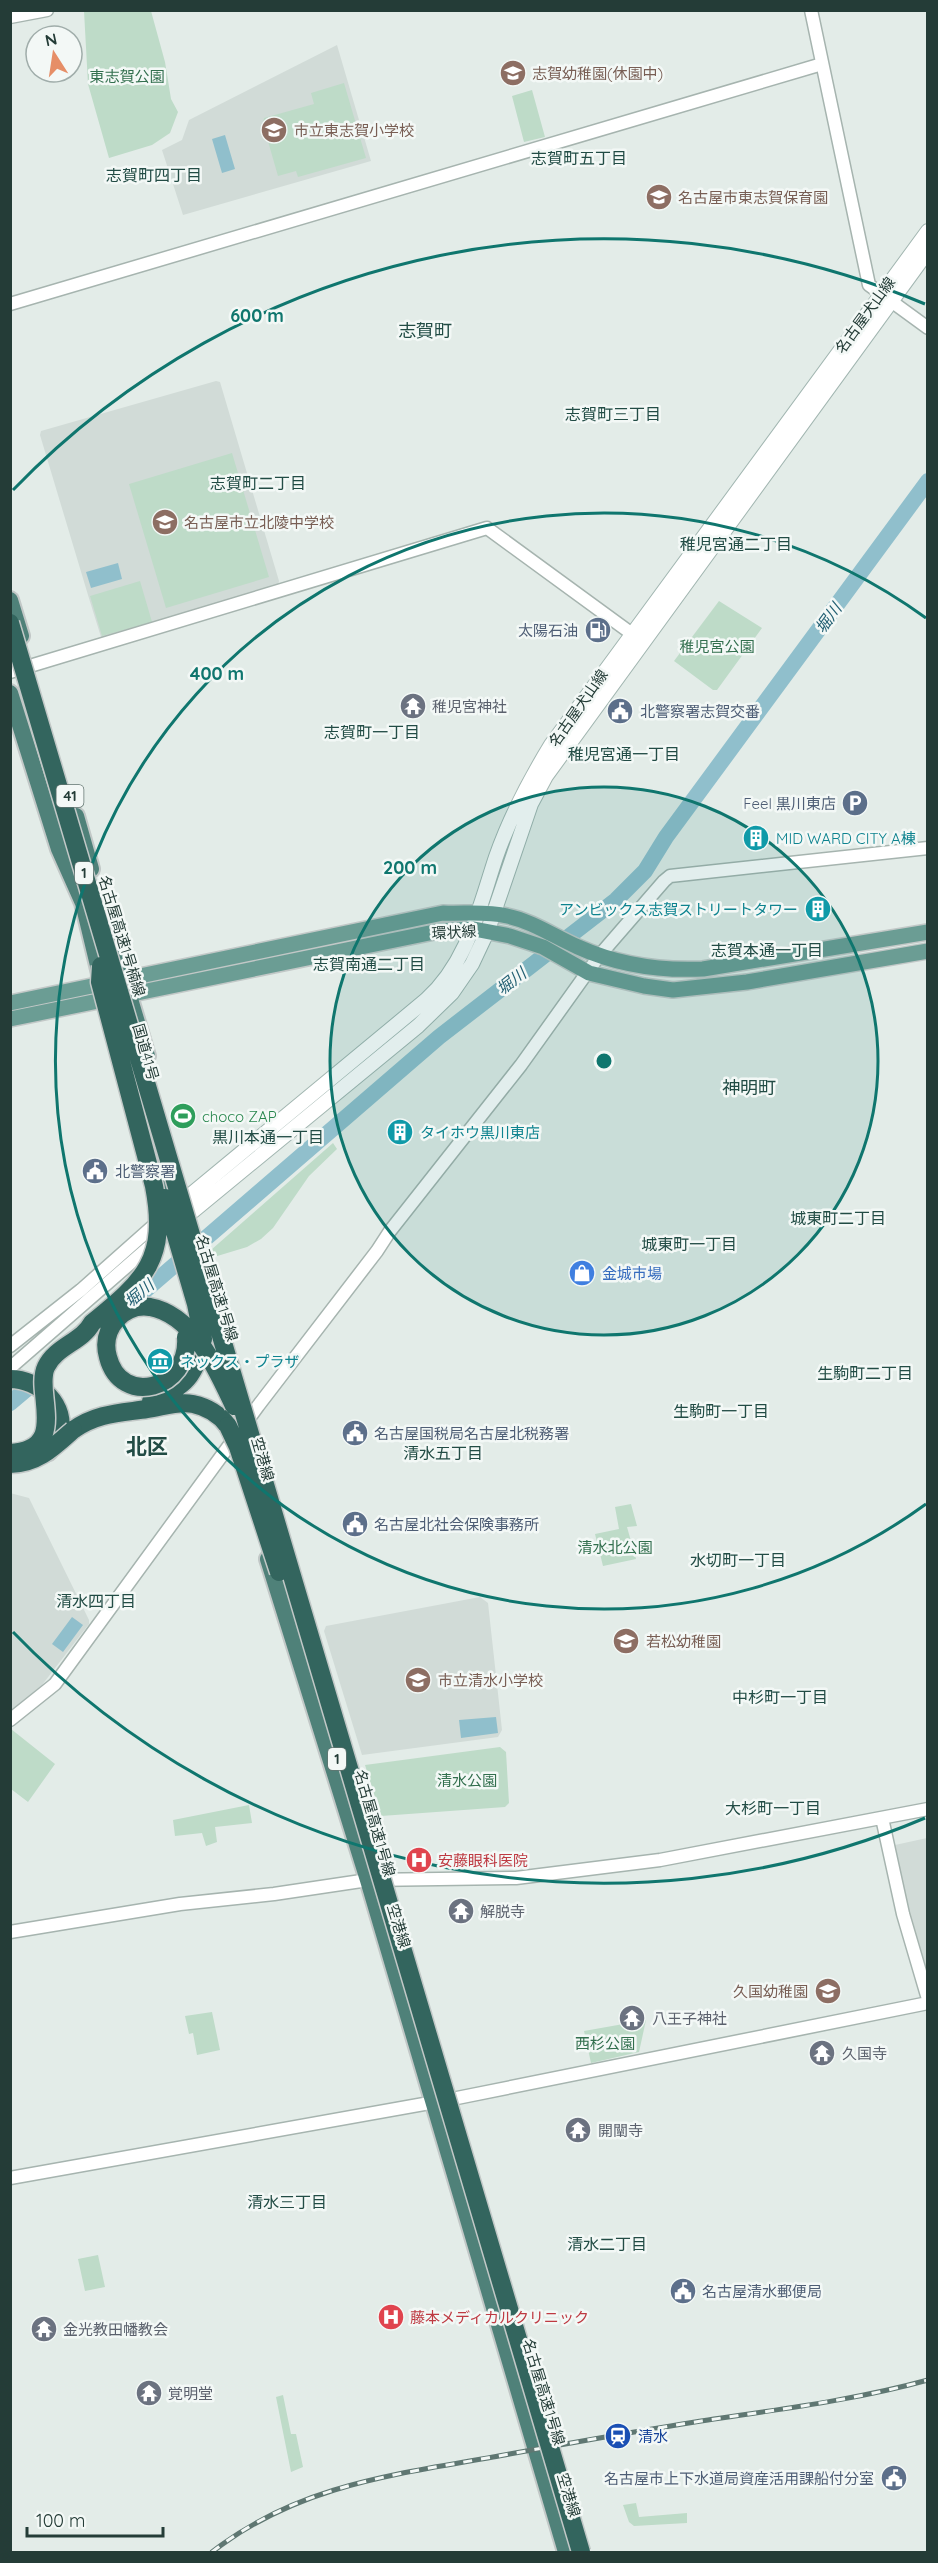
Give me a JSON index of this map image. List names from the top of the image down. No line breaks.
{"streets":{"highway":["41","1","名古屋高速1号楠線","国道41号","名古屋高速1号線","空港線"],"main road":["名古屋犬山線","環状線"]},"crossings":[["名古屋犬山線","環状線"],["名古屋犬山線","国道41号"],["環状線","国道41号"],["名古屋高速1号楠線","名古屋高速1号線"],["国道41号","空港線"]],"districts":["志賀町五丁目","志賀町四丁目","志賀町","志賀町三丁目","志賀町二丁目","稚児宮通二丁目","志賀町一丁目","稚児宮通一丁目","志賀本通一丁目","志賀南通二丁目","神明町","黒川本通一丁目","城東町二丁目","城東町一丁目","生駒町二丁目","生駒町一丁目","北区","清水五丁目","水切町一丁目","清水四丁目","中杉町一丁目","大杉町一丁目","清水三丁目","清水二丁目"],"water":["堀川"],"parks":["東志賀公園","稚児宮公園","清水北公園","清水公園","西杉公園"],"places":{"school or university":["志賀幼稚園(休園中)","市立東志賀小学校","名古屋市東志賀保育園","名古屋市立北陵中学校","若松幼稚園","市立清水小学校","久国幼稚園"],"fuel station":["太陽石油"],"temple":["稚児宮神社","解脱寺","八王子神社","久国寺","開闡寺","金光教田幡教会","覚明堂"],"public building":["北警察署志賀交番","北警察署","名古屋国税局名古屋北税務署","名古屋北社会保険事務所","名古屋清水郵便局","名古屋市上下水道局資産活用課船付分室"],"parking":["Feel 黒川東店"],"building":["MID WARD CITY A棟","アンビックス志賀ストリートタワー","タイホウ黒川東店"],"sports":["choco ZAP"],"shop":["金城市場"],"museum":["ネックス・プラザ"],"hospital":["安藤眼科医院","藤本メディカルクリニック"],"station":["清水"]},"scale_bar":"100 m","north":"top","rings":["600 m","400 m","200 m"]}
